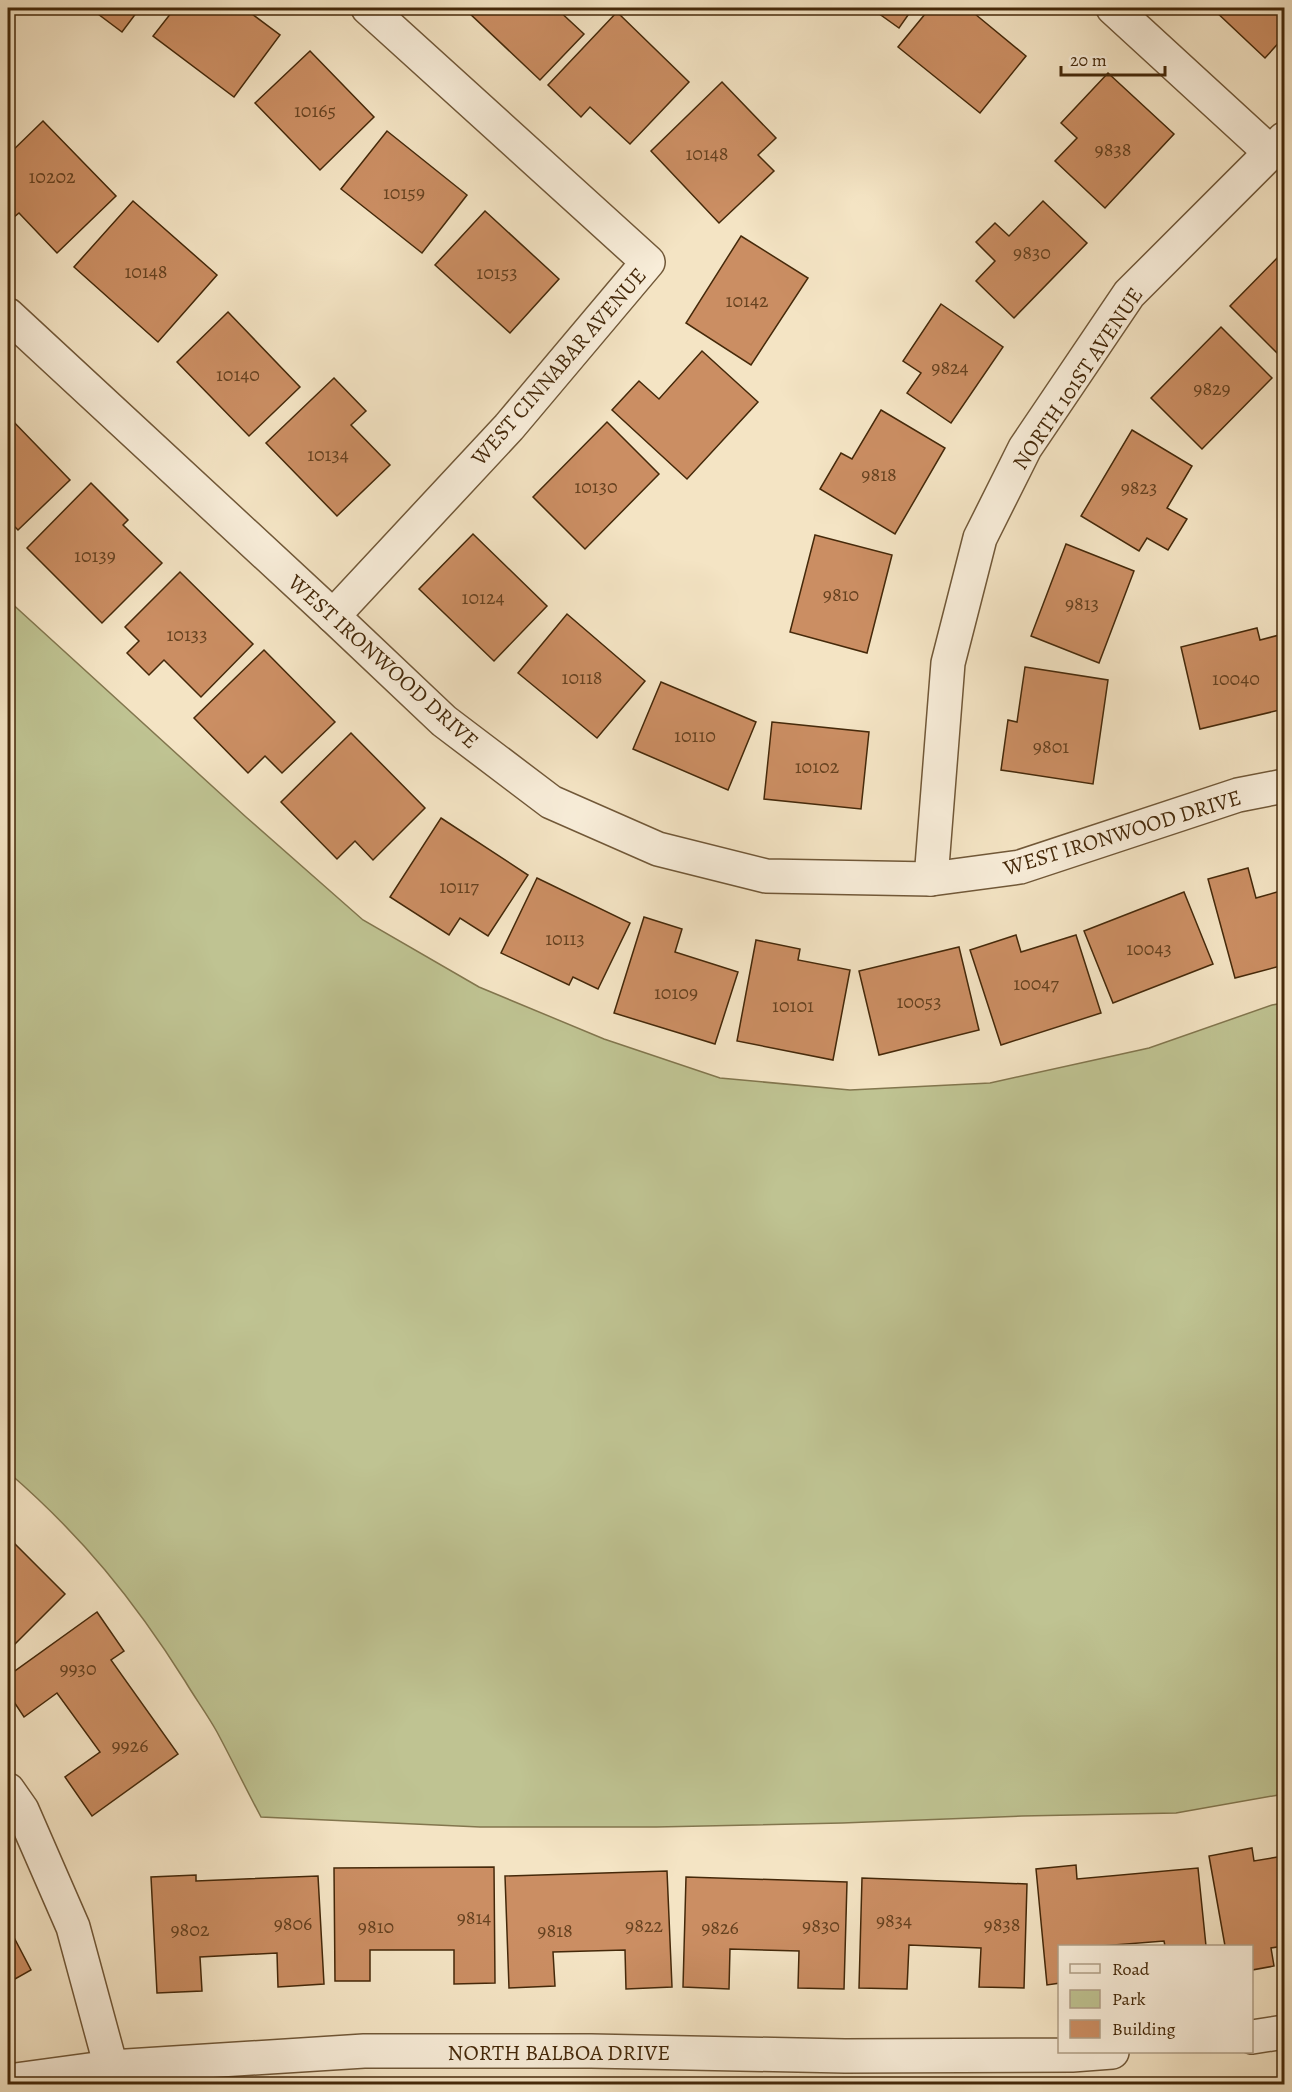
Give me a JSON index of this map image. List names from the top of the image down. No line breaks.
{"streets":{"street":["WEST CINNABAR AVENUE","NORTH 101ST AVENUE","WEST IRONWOOD DRIVE","NORTH BALBOA DRIVE"]},"crossings":[["WEST CINNABAR AVENUE","WEST IRONWOOD DRIVE"],["NORTH 101ST AVENUE","WEST IRONWOOD DRIVE"]],"house_numbers":["10165","9838","10148","10202","10159","9830","10148","10153","10142","9824","10140","9829","10134","9818","10130","9823","10139","9810","10124","9813","10133","10118","10040","10110","9801","10102","10117","10113","10043","10047","10109","10053","10101","9930","9926","9814","9834","9806","9838","9822","9830","9810","9826","9802","9818"],"legend":["Road","Park","Building"],"scale_bar":"20 m"}
